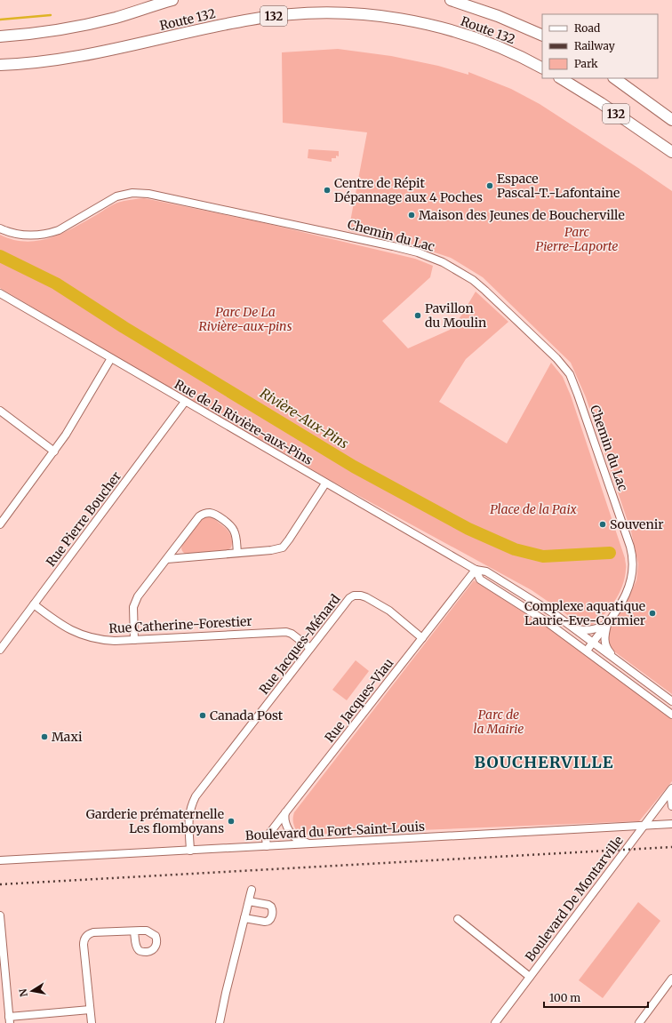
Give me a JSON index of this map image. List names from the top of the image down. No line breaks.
{"streets":{"highway":["132","Route 132"],"street":["Chemin du Lac","Rue de la Rivière-aux-Pins","Rue Pierre Boucher","Rue Catherine-Forestier","Rue Jacques-Ménard","Rue Jacques-Viau","Boulevard du Fort-Saint-Louis","Boulevard De Montarville"]},"crossings":[["Chemin du Lac","Rue de la Rivière-aux-Pins"],["Rue de la Rivière-aux-Pins","Rue Pierre Boucher"],["Rue de la Rivière-aux-Pins","Rue Jacques-Viau"],["Rue Pierre Boucher","Rue Catherine-Forestier"],["Rue Catherine-Forestier","Rue Jacques-Ménard"],["Rue Jacques-Ménard","Rue Jacques-Viau"],["Rue Jacques-Ménard","Boulevard du Fort-Saint-Louis"],["Rue Jacques-Viau","Boulevard du Fort-Saint-Louis"],["Boulevard du Fort-Saint-Louis","Boulevard De Montarville"]],"districts":["BOUCHERVILLE"],"water":["Rivière-Aux-Pins"],"parks":["Parc Pierre-Laporte","Parc De La Rivière-aux-pins","Place de la Paix","Parc de la Mairie"],"places":["Espace Pascal-T.-Lafontaine","Centre de Répit Dépannage aux 4 Poches","Maison des Jeunes de Boucherville","Pavillon du Moulin","Souvenir","Complexe aquatique Laurie-Eve-Cormier","Canada Post","Maxi","Garderie prématernelle Les flomboyans"],"legend":["Road","Railway","Park"],"scale_bar":"100 m","north":"left"}
